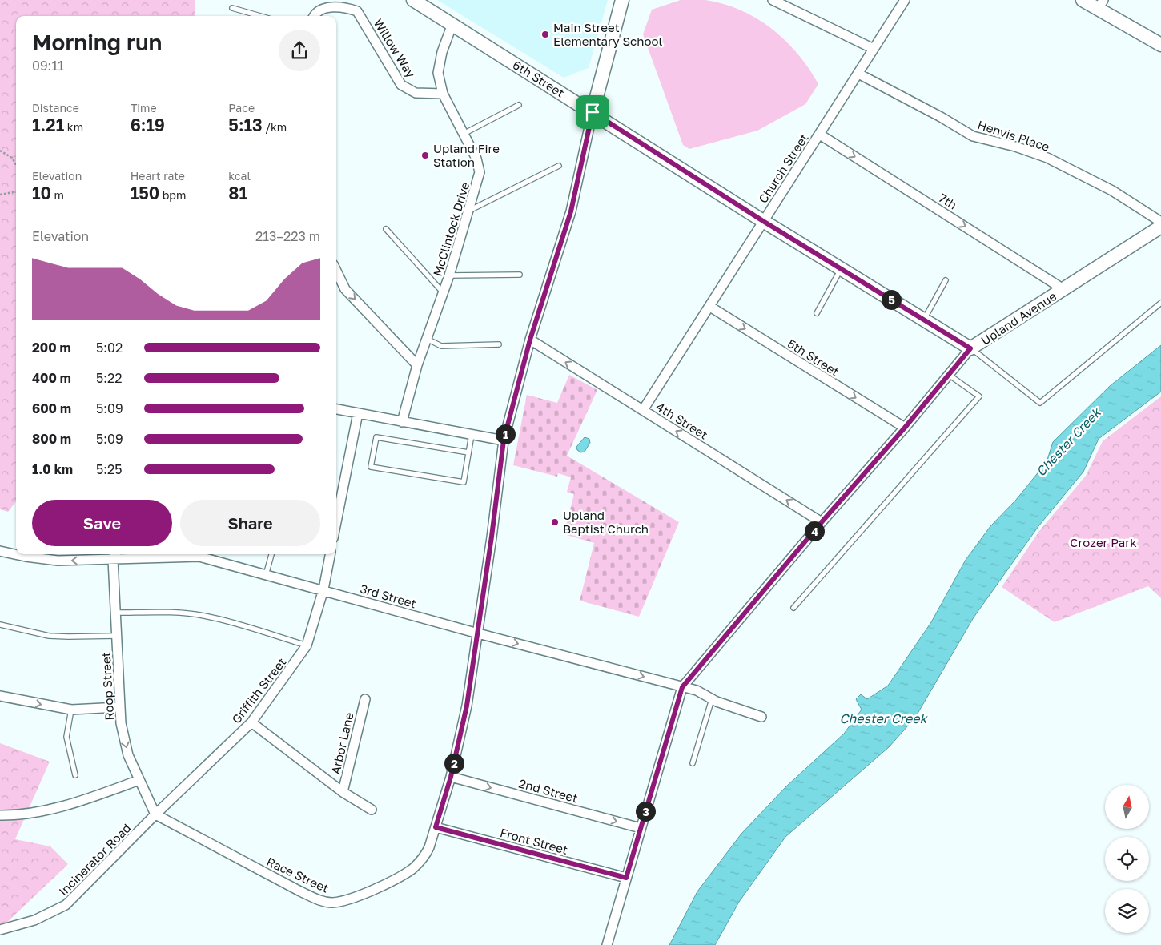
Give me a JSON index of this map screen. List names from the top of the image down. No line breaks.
{"streets":{"street":["Willow Way","6th Street","Henvis Place","Church Street","7th","McClintock Drive","Upland Avenue","5th Street","4th Street","3rd Street","Roop Street","Griffith Street","Arbor Lane","2nd Street","Front Street","Incinerator Road","Race Street"]},"crossings":[["Willow Way","McClintock Drive"],["6th Street","Church Street"],["6th Street","McClintock Drive"],["6th Street","Upland Avenue"],["6th Street","Race Street"],["Henvis Place","Church Street"],["Church Street","7th"],["Church Street","5th Street"],["Church Street","4th Street"],["7th","Upland Avenue"],["Upland Avenue","5th Street"],["Upland Avenue","4th Street"],["Upland Avenue","3rd Street"],["Upland Avenue","2nd Street"],["Upland Avenue","Front Street"],["4th Street","Race Street"],["3rd Street","Roop Street"],["3rd Street","Griffith Street"],["3rd Street","Race Street"],["Roop Street","Griffith Street"],["Roop Street","Incinerator Road"],["Roop Street","Race Street"],["Griffith Street","Incinerator Road"],["Griffith Street","Race Street"],["2nd Street","Race Street"],["Front Street","Race Street"],["Incinerator Road","Race Street"]],"one_way":["7th","5th Street","4th Street","2nd Street"],"water":["Chester Creek"],"parks":["Crozer Park"],"places":["Main Street Elementary School","Upland Fire Station","Upland Baptist Church"],"north":"top","page":{"heading":["Morning run","09:11"],"stats":[["Distance","1.21 km"],["Time","6:19"],["Pace","5:13 /km"],["Elevation","10 m"],["Heart rate","150 bpm"],["kcal","81"]],"chart":["Elevation","213–223 m"],"pins":["5","1","4","2","3"],"list":[{"name":"200 m","note":"5:02"},{"name":"400 m","note":"5:22"},{"name":"600 m","note":"5:09"},{"name":"800 m","note":"5:09"},{"name":"1.0 km","note":"5:25"}],"buttons":["Save","Share"]}}
